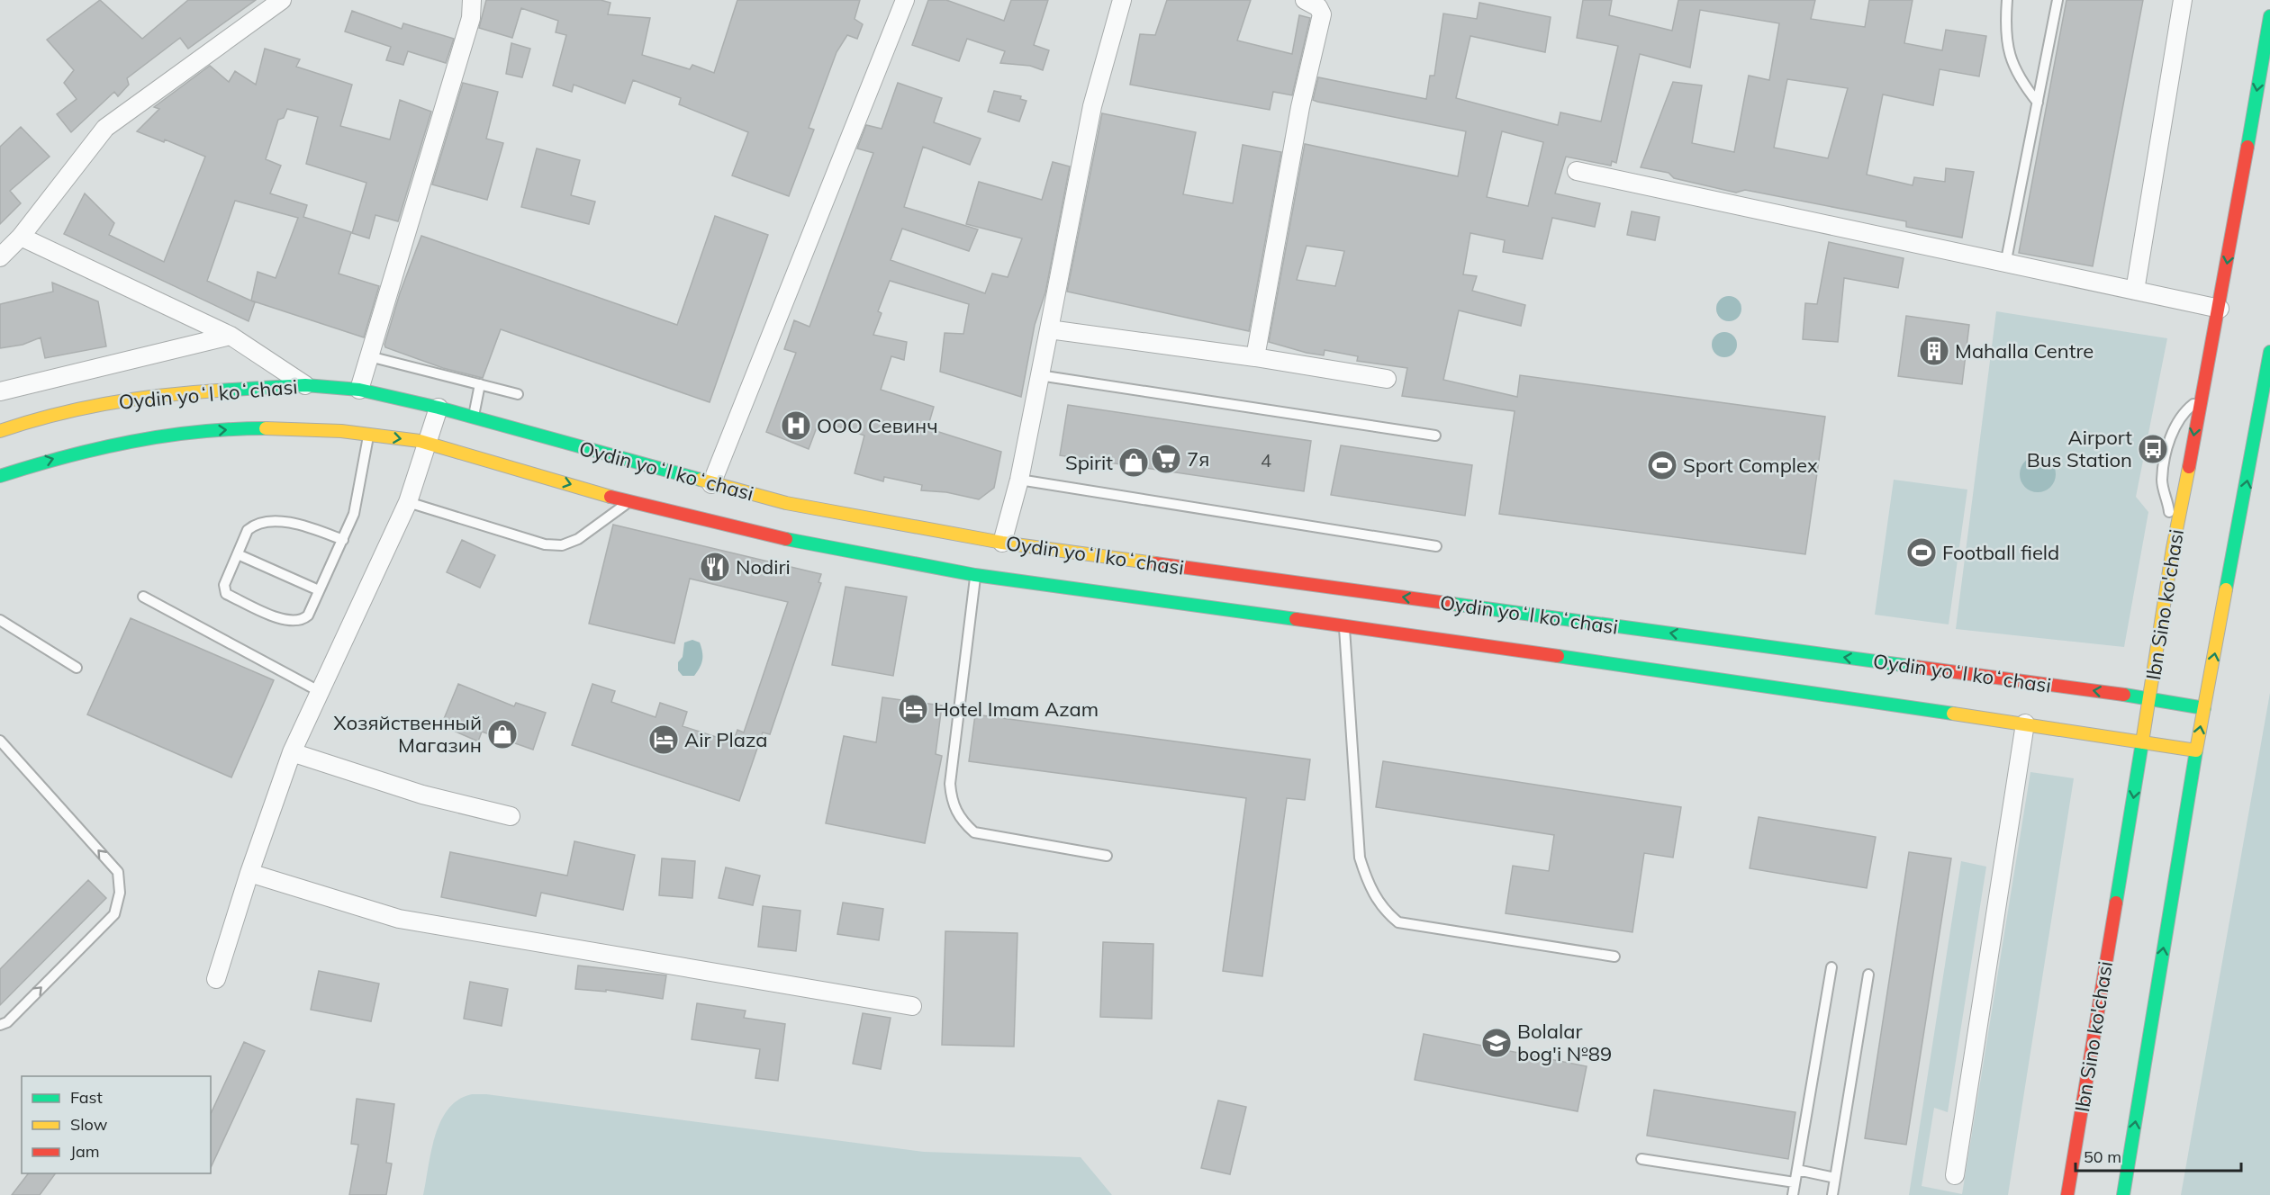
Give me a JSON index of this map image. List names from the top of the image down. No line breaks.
{"streets":{"main road":["Oydin yoʻl koʻchasi","Ibn Sino ko'chasi"]},"crossings":[["Oydin yoʻl koʻchasi","Ibn Sino ko'chasi"]],"places":{"building":["Mahalla Centre"],"hospital":["ООО Севинч"],"bus stop":["Airport Bus Station"],"supermarket":["7я"],"shop":["Spirit","Хозяйственный Магазин"],"sports":["Sport Complex","Football field"],"restaurant":["Nodiri"],"hotel":["Hotel Imam Azam","Air Plaza"],"school or university":["Bolalar bog'i №89"]},"house_numbers":["4"],"legend":["Fast","Slow","Jam"],"scale_bar":"50 m"}
